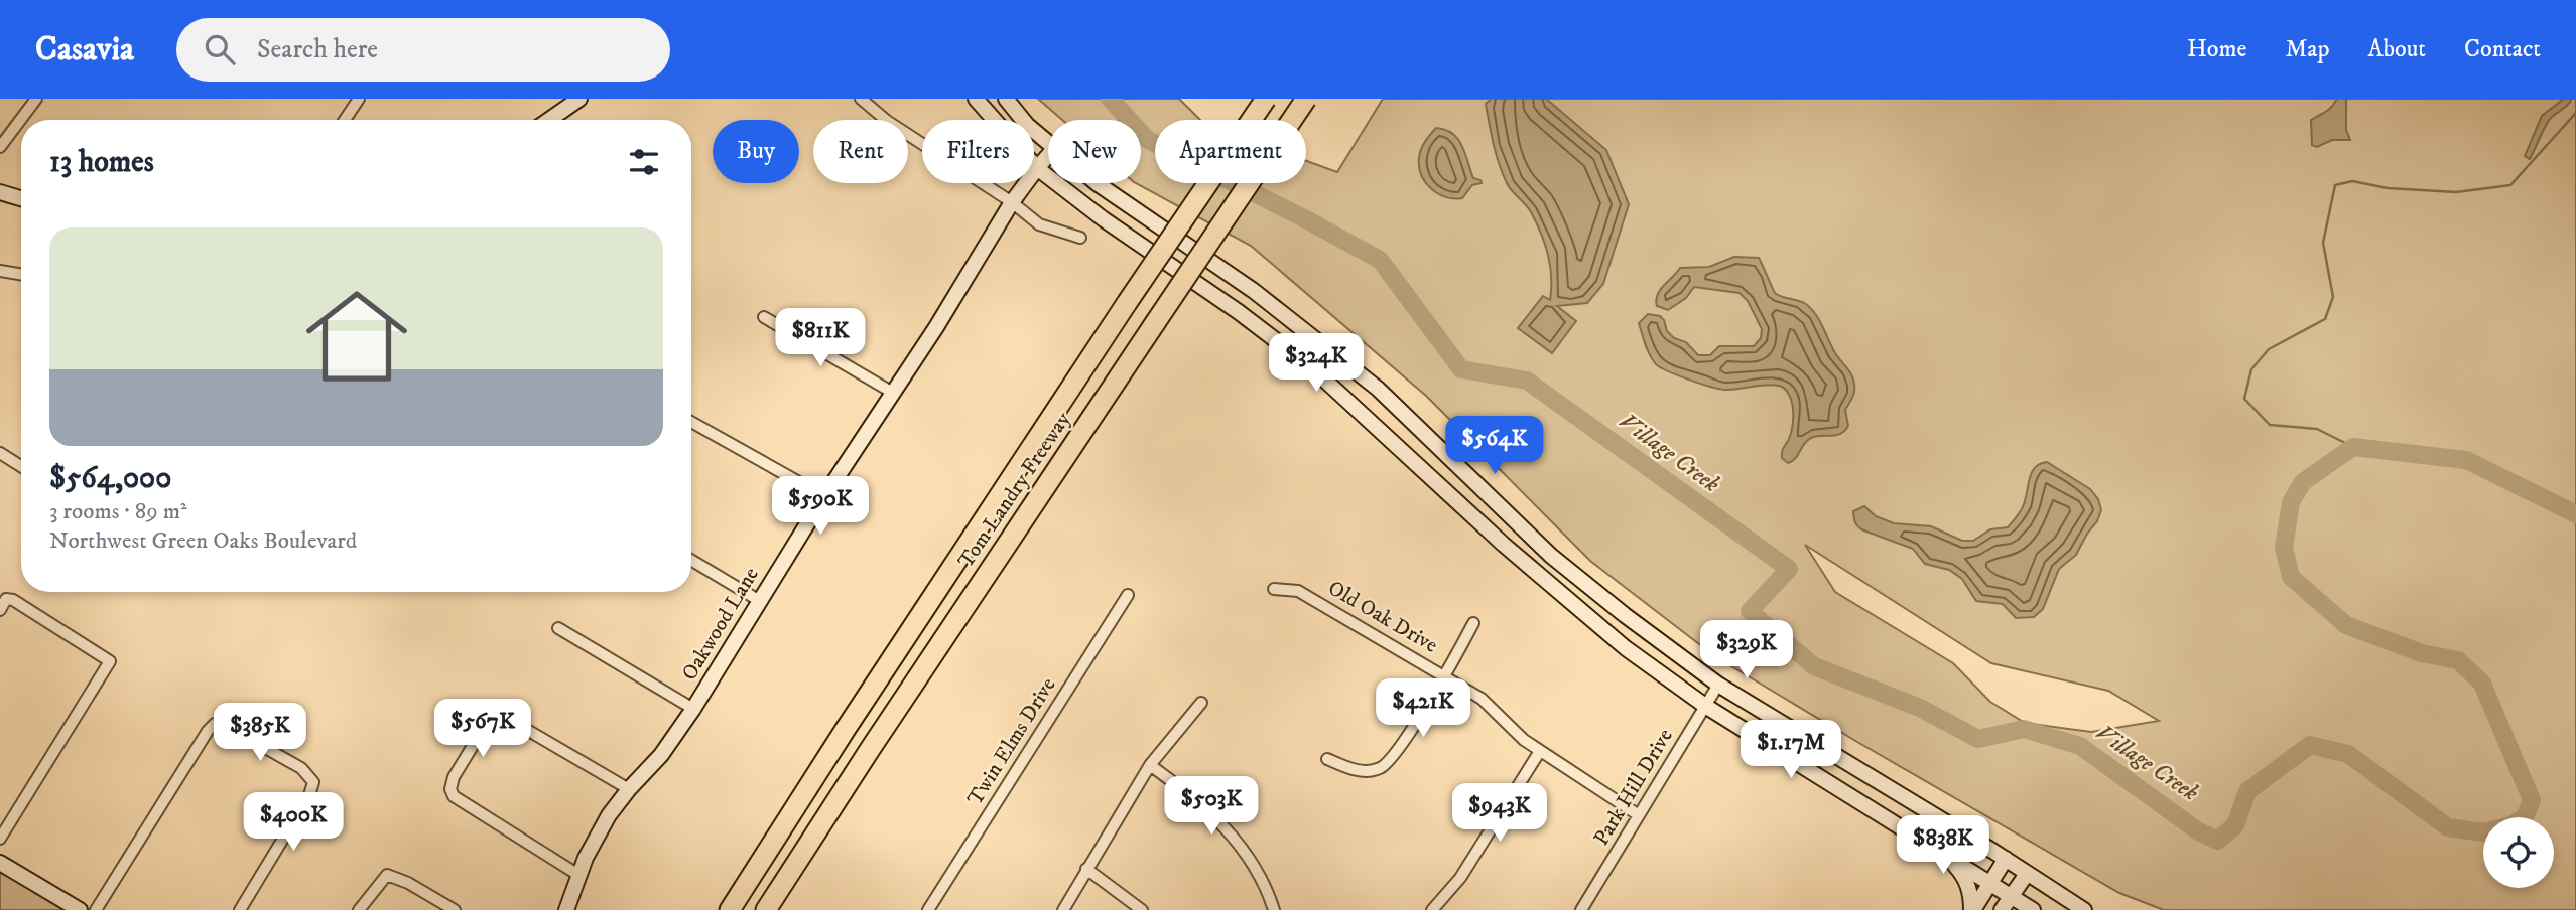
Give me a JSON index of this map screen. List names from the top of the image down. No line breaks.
{"streets":{"highway":["Tom Landry Freeway"],"main road":["Oakwood Lane"],"street":["Old Oak Drive","Twin Elms Drive","Park Hill Drive"]},"crossings":[["Old Oak Drive","Park Hill Drive"]],"water":["Village Creek"],"page":{"header":"Casavia","search":"Search here","nav":["Home","Map","About","Contact"],"chip":["Buy","Rent","Filters","New","Apartment"],"heading":"13 homes","list":[{"name":"$564,000","note":"3 rooms · 89 m² · Northwest Green Oaks Boulevard"}],"price":["$811K","$324K","$564K","$590K","$329K","$421K","$567K","$385K","$1.17M","$503K","$943K","$400K","$838K"]}}
